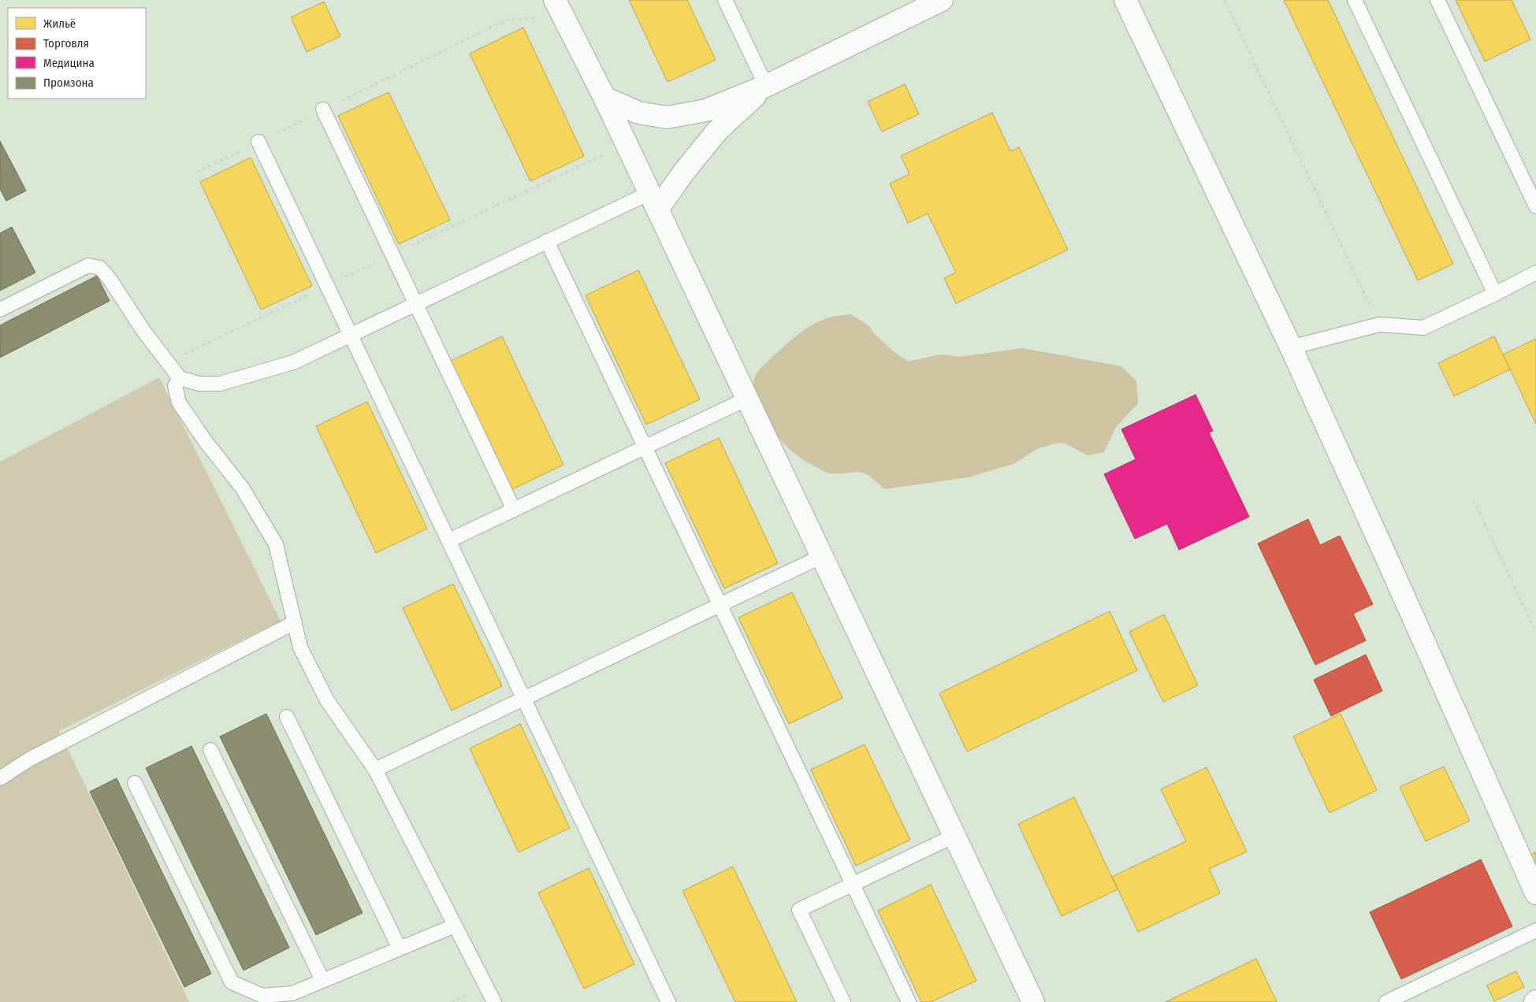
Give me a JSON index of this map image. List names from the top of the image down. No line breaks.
{"legend":["Жильё","Торговля","Медицина","Промзона"]}
